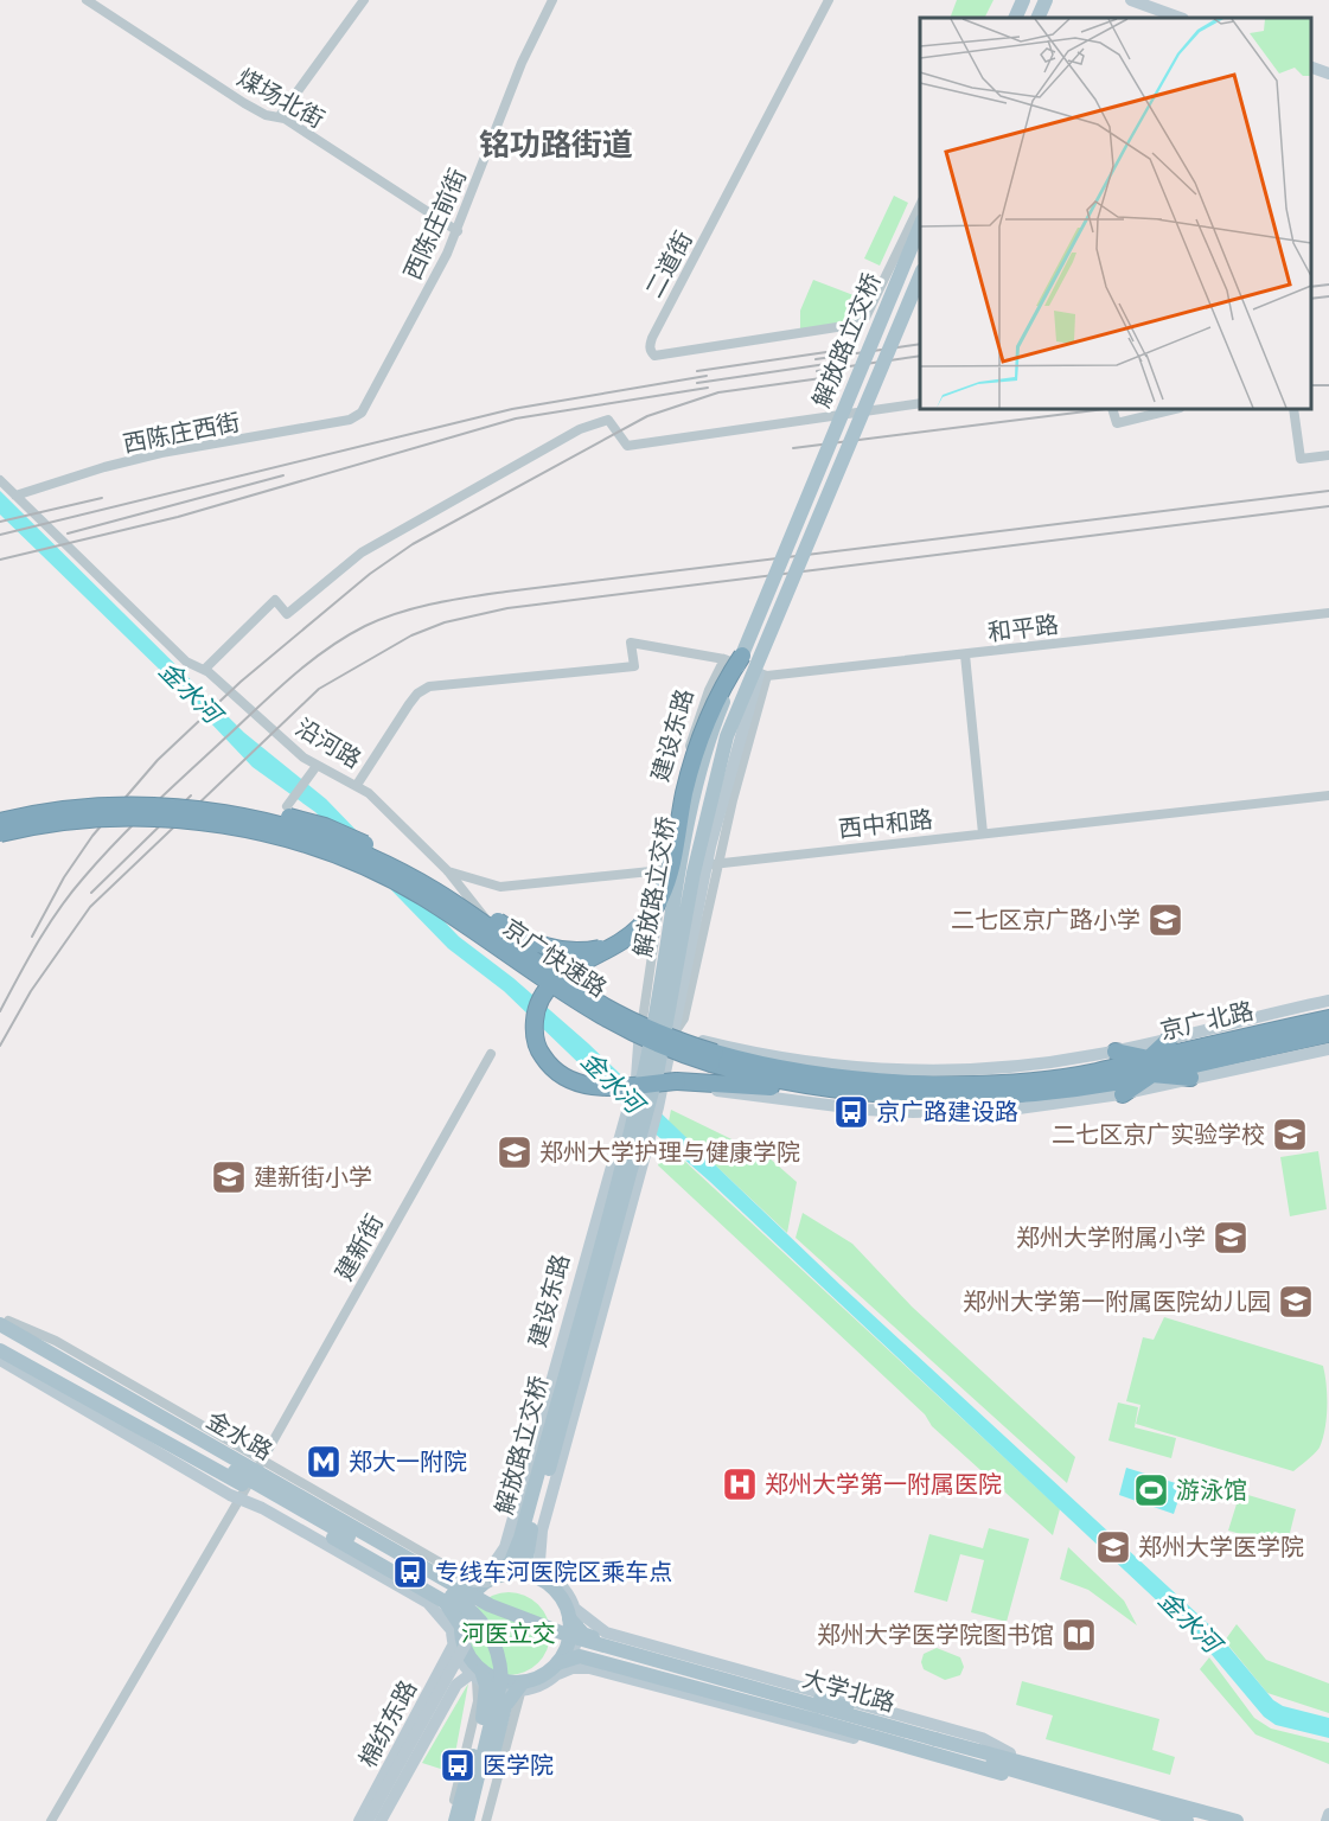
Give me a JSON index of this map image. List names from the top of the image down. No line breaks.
{"streets":{"highway":["京广快速路","京广北路"],"main road":["解放路立交桥","金水路","大学北路"],"street":["煤场北街","西陈庄前街","二道街","西陈庄西街","和平路","建设东路","沿河路","西中和路","建新街","棉纺东路"]},"crossings":[["煤场北街","西陈庄前街"],["西陈庄前街","西陈庄西街"],["解放路立交桥","建设东路"],["西陈庄西街","沿河路"],["和平路","建设东路"],["和平路","沿河路"],["建设东路","沿河路"],["建设东路","西中和路"],["沿河路","西中和路"],["京广快速路","京广北路"],["金水路","大学北路"]],"districts":["铭功路街道"],"water":["金水河"],"parks":["河医立交"],"places":{"school or university":["二七区京广路小学","二七区京广实验学校","郑州大学护理与健康学院","建新街小学","郑州大学附属小学","郑州大学第一附属医院幼儿园","郑州大学医学院"],"bus stop":["京广路建设路","专线车河医院区乘车点","医学院"],"metro station":["郑大一附院"],"hospital":["郑州大学第一附属医院"],"sports":["游泳馆"],"library":["郑州大学医学院图书馆"]}}
